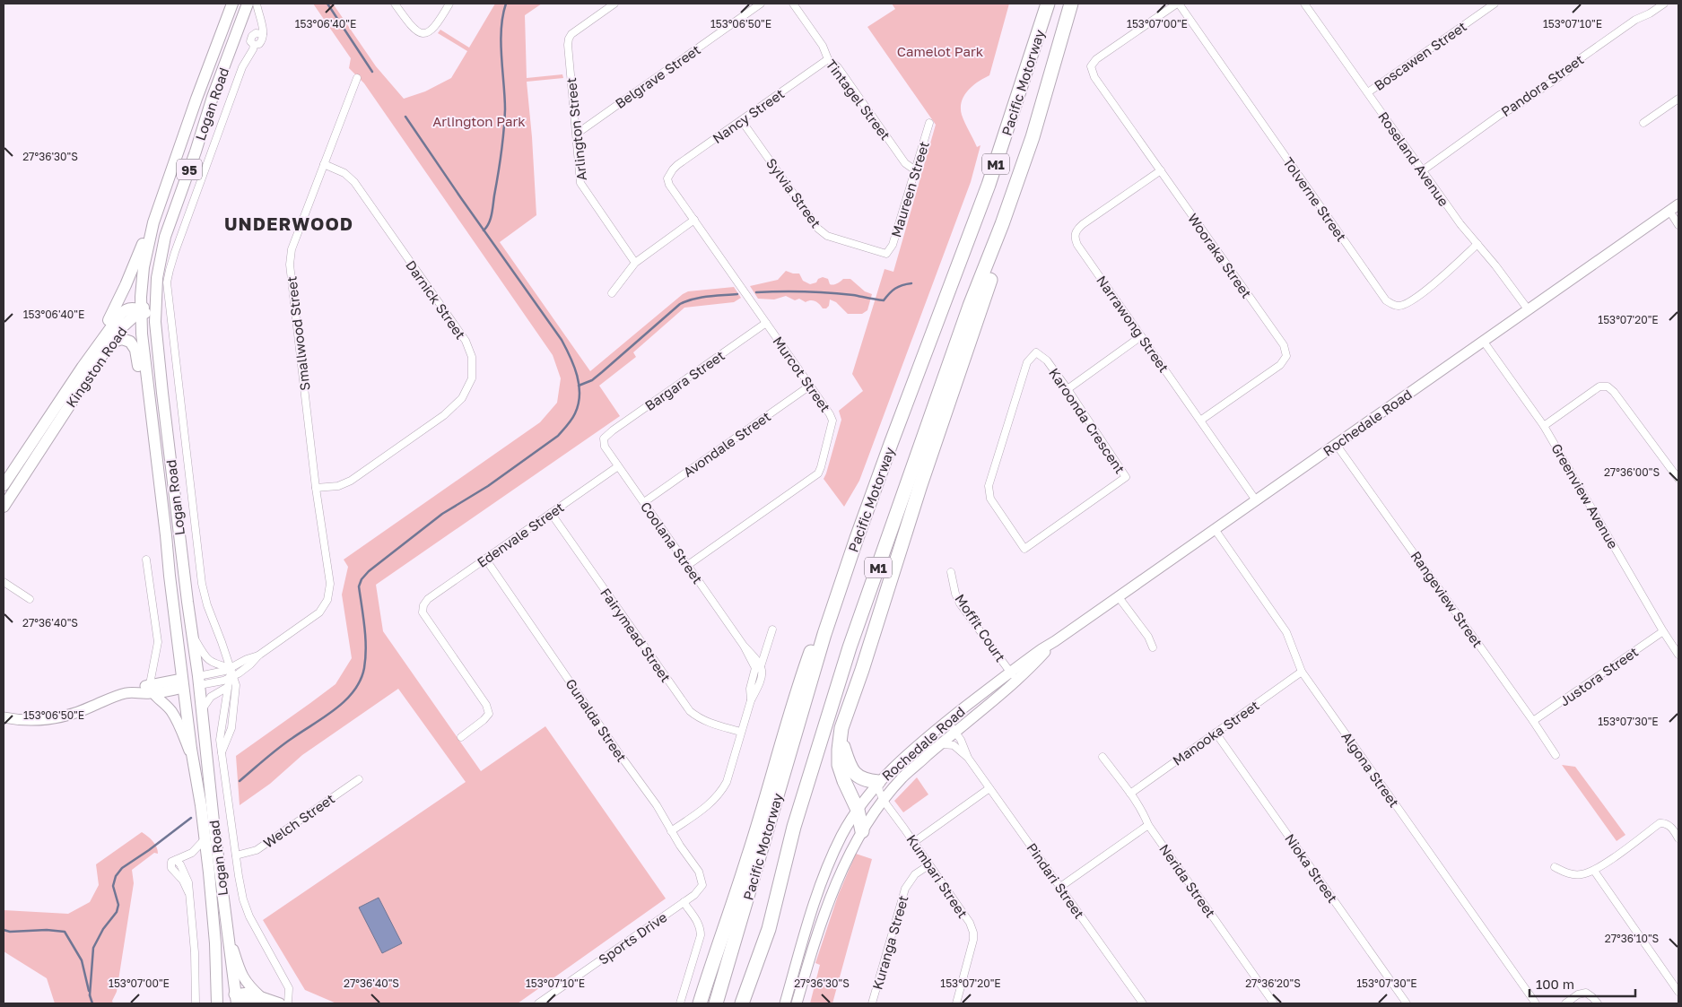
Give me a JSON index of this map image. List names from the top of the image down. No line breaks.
{"streets":{"highway":["Pacific Motorway","M1"],"main road":["Logan Road","95","Kingston Road","Rochedale Road"],"street":["Boscawen Street","Belgrave Street","Pandora Street","Tintagel Street","Nancy Street","Arlington Street","Roseland Avenue","Maureen Street","Sylvia Street","Tolverne Street","Wooraka Street","Darnick Street","Narrawong Street","Smallwood Street","Murcot Street","Bargara Street","Karoonda Crescent","Avondale Street","Greenview Avenue","Edenvale Street","Coolana Street","Rangeview Street","Moffit Court","Fairymead Street","Justora Street","Gunalda Street","Manooka Street","Algona Street","Welch Street","Nioka Street","Kumbari Street","Pindari Street","Nerida Street","Sports Drive","Kuranga Street"]},"crossings":[["Boscawen Street","Roseland Avenue"],["Belgrave Street","Arlington Street"],["Pandora Street","Roseland Avenue"],["Tintagel Street","Nancy Street"],["Tintagel Street","Maureen Street"],["Logan Road","95"],["Logan Road","Kingston Road"],["Logan Road","Welch Street"],["Nancy Street","Sylvia Street"],["Nancy Street","Murcot Street"],["Roseland Avenue","Tolverne Street"],["Roseland Avenue","Rochedale Road"],["95","Kingston Road"],["Maureen Street","Sylvia Street"],["Tolverne Street","Wooraka Street"],["Wooraka Street","Narrawong Street"],["Darnick Street","Smallwood Street"],["Narrawong Street","Rochedale Road"],["Murcot Street","Bargara Street"],["Murcot Street","Avondale Street"],["Murcot Street","Coolana Street"],["Bargara Street","Coolana Street"],["Rochedale Road","Greenview Avenue"],["Rochedale Road","Rangeview Street"],["Rochedale Road","Moffit Court"],["Rochedale Road","Algona Street"],["Rochedale Road","Kumbari Street"],["Rochedale Road","Pindari Street"],["Avondale Street","Coolana Street"],["Greenview Avenue","Justora Street"],["Edenvale Street","Coolana Street"],["Edenvale Street","Fairymead Street"],["Edenvale Street","Gunalda Street"],["Rangeview Street","Justora Street"],["Gunalda Street","Sports Drive"],["Manooka Street","Algona Street"],["Manooka Street","Nioka Street"],["Manooka Street","Nerida Street"],["Kumbari Street","Kuranga Street"]],"districts":["UNDERWOOD"],"parks":["Camelot Park","Arlington Park"],"scale_bar":"100 m","coordinates":["153°06'40\"E","153°06'50\"E","153°07'00\"E","153°07'10\"E","27°36'30\"S","153°07'20\"E","27°36'00\"S","27°36'40\"S","153°07'30\"E","27°36'10\"S","27°36'20\"S"]}
